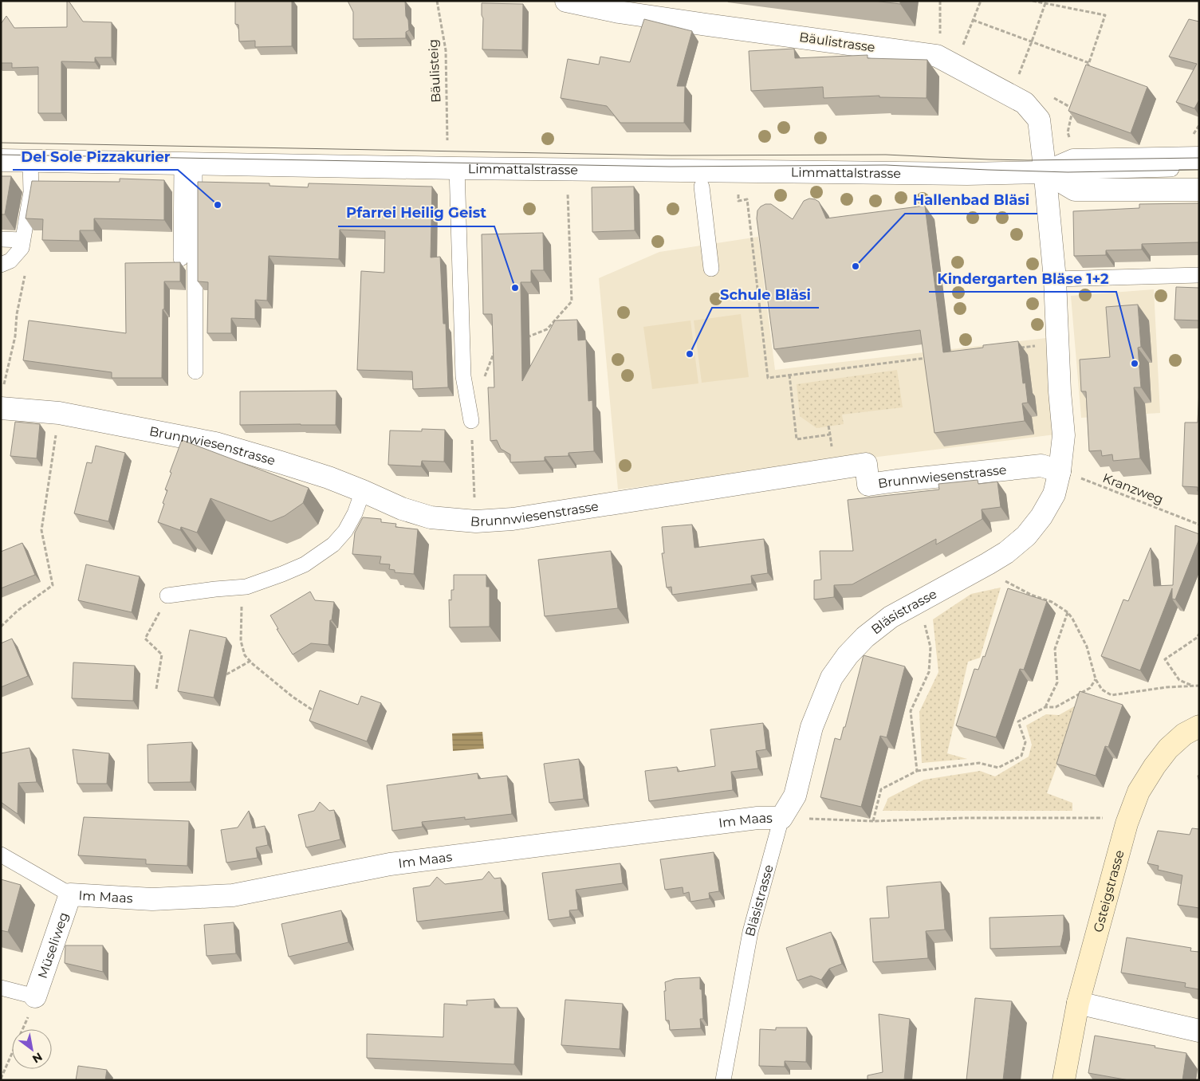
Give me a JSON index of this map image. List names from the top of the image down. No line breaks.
{"streets":{"street":["Bäulistrasse","Limmattalstrasse","Brunnwiesenstrasse","Bläsistrasse","Im Maas","Gsteigstrasse","Müseliweg"],"path":["Bäulisteig","Kranzweg"]},"crossings":[["Bäulistrasse","Limmattalstrasse"],["Bäulistrasse","Bläsistrasse"],["Limmattalstrasse","Bläsistrasse"],["Brunnwiesenstrasse","Kranzweg"],["Brunnwiesenstrasse","Bläsistrasse"],["Kranzweg","Bläsistrasse"],["Bläsistrasse","Im Maas"],["Im Maas","Müseliweg"]],"places":["Del Sole Pizzakurier","Hallenbad Bläsi","Pfarrei Heilig Geist","Schule Bläsi","Kindergarten Bläse 1+2"],"north":"bottom right"}
